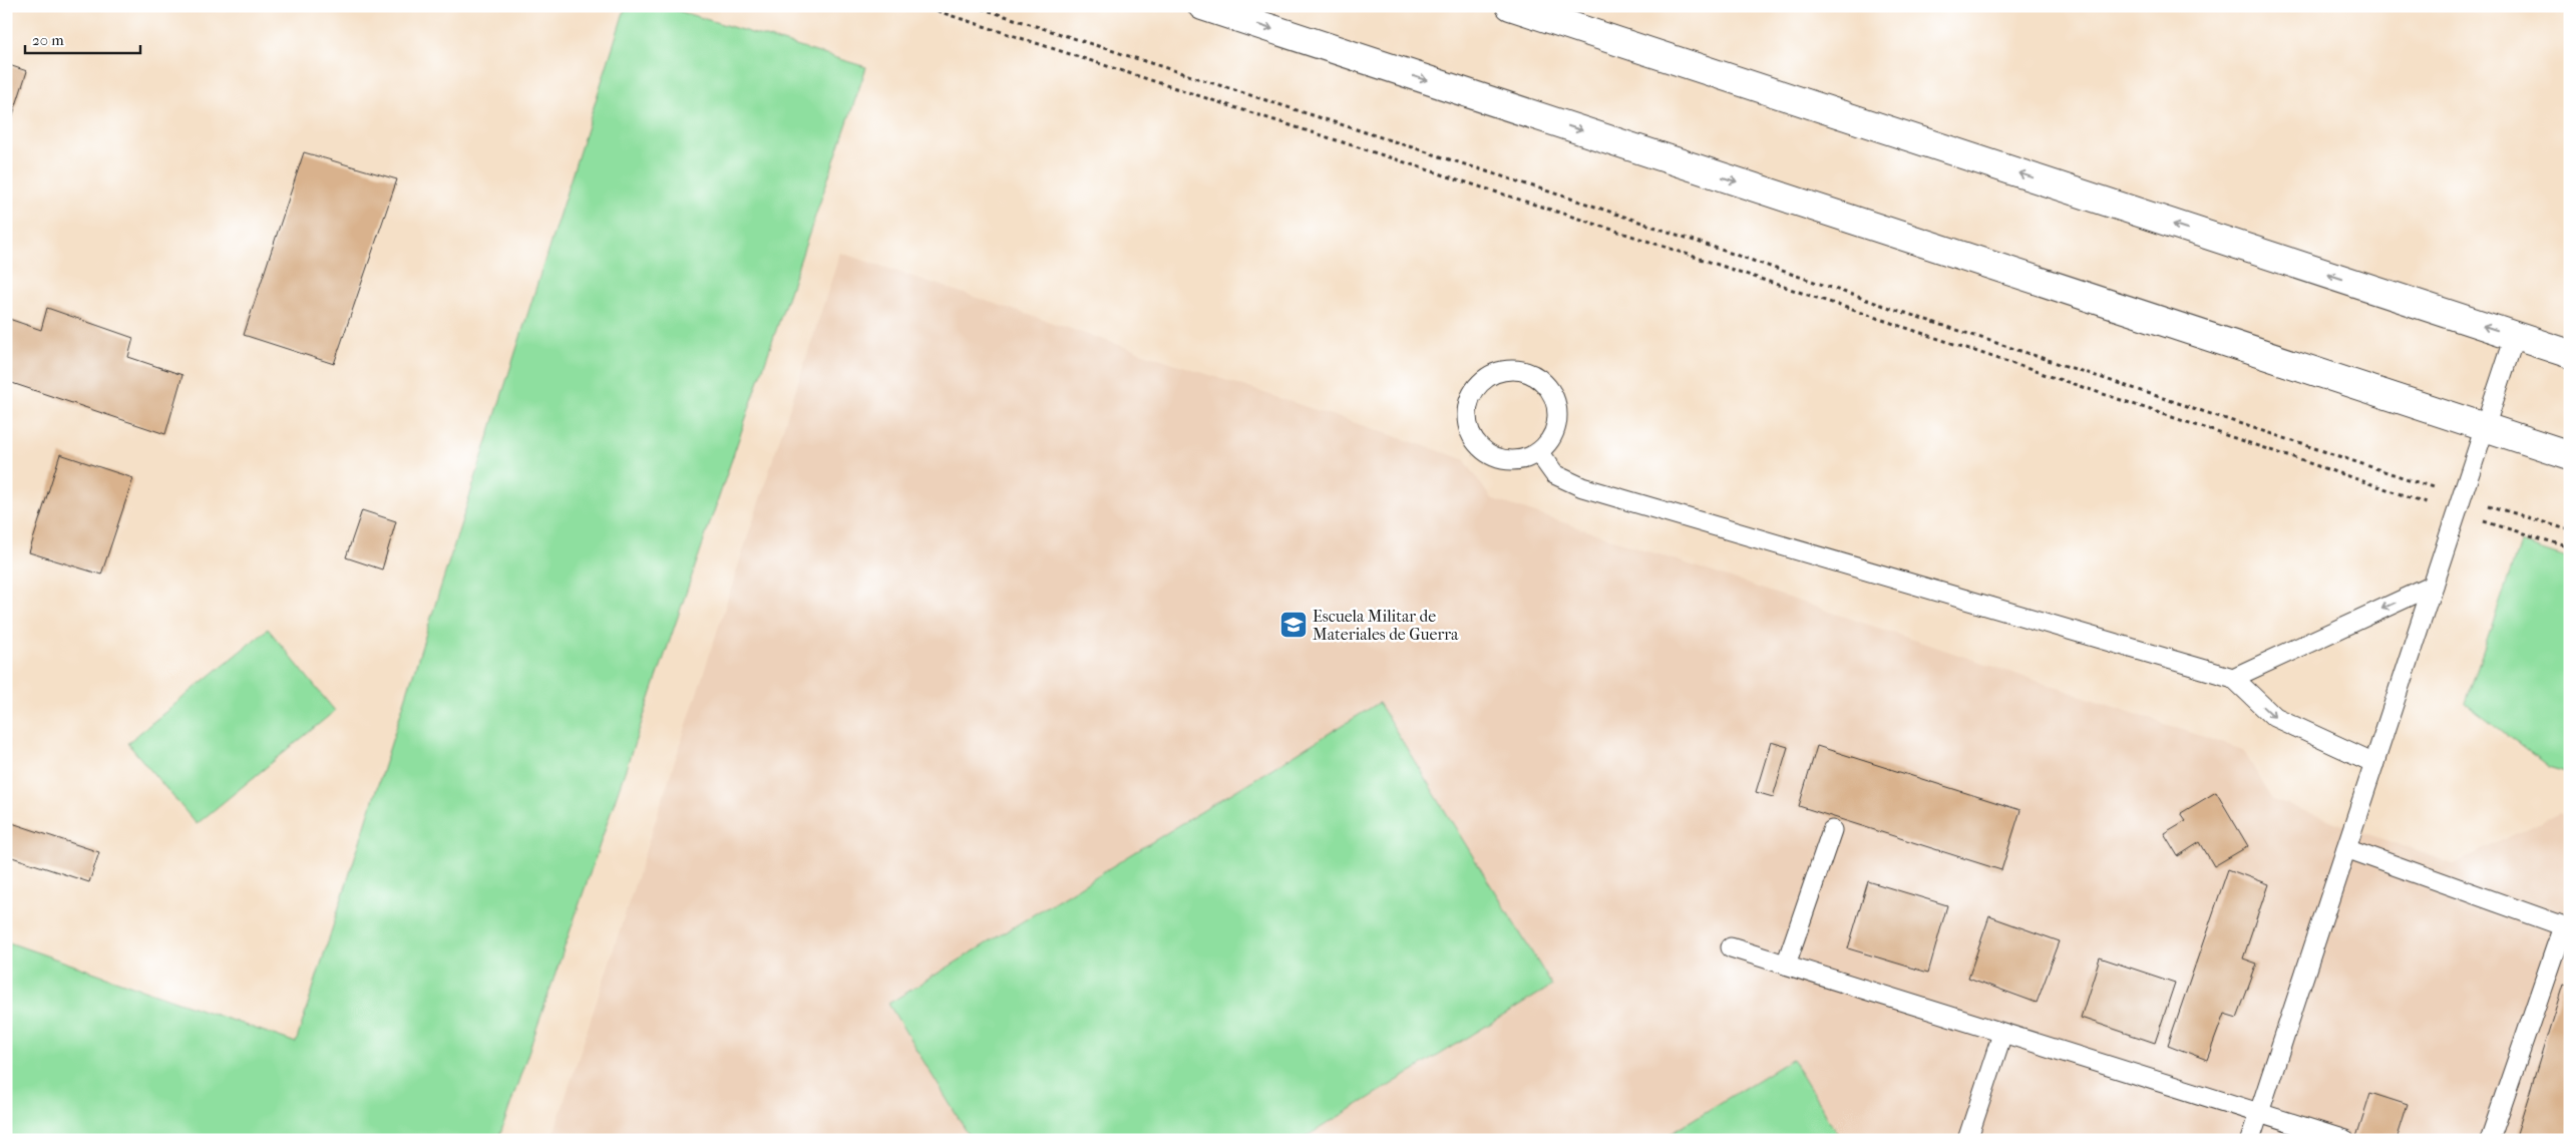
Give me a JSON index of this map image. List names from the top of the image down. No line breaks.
{"places":{"school or university":["Escuela Militar de Materiales de Guerra"]},"scale_bar":"20 m"}
